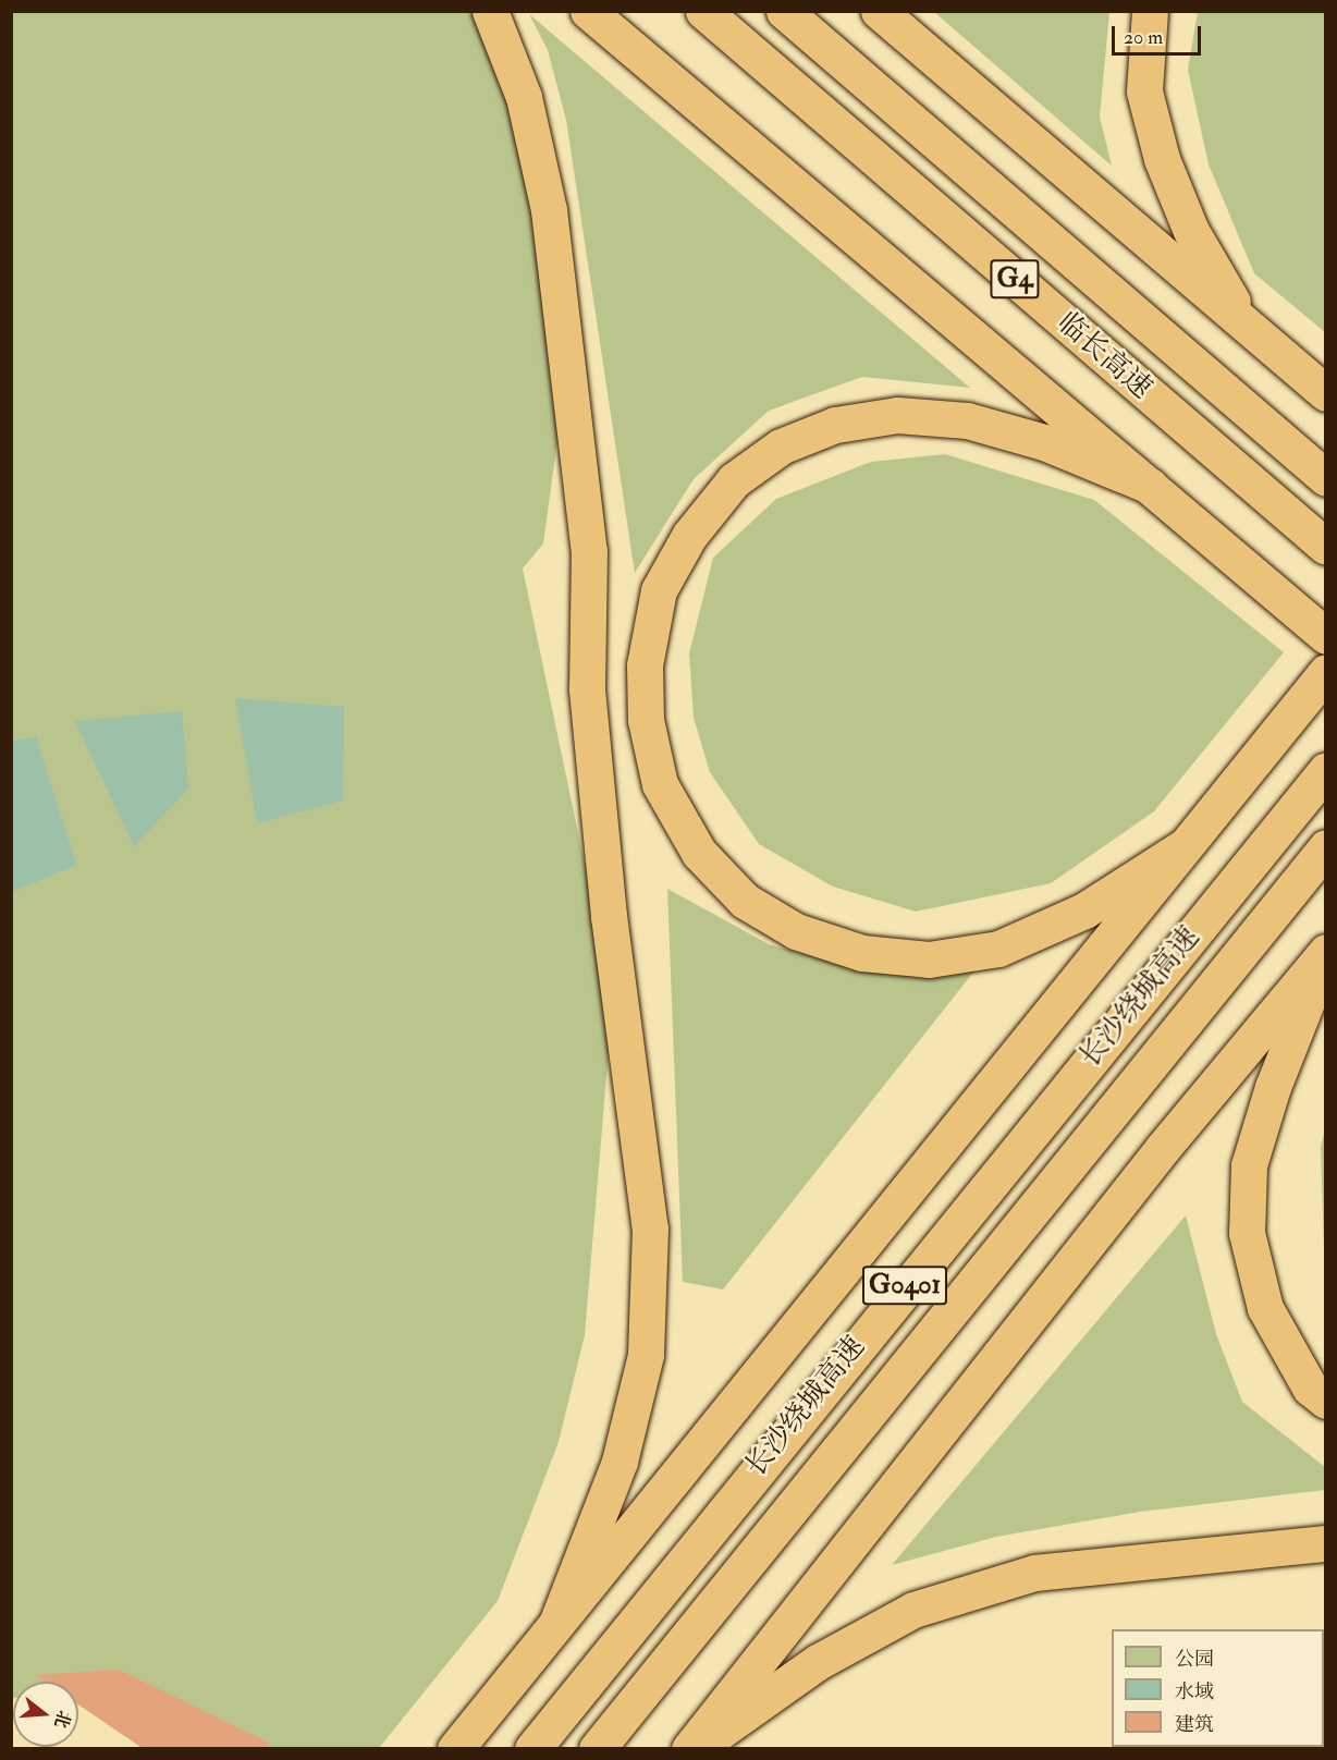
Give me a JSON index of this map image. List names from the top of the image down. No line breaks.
{"streets":{"highway":["G4","临长高速","长沙绕城高速","G0401"]},"legend":["公园","水域","建筑"],"scale_bar":"20 m","north":"right"}
